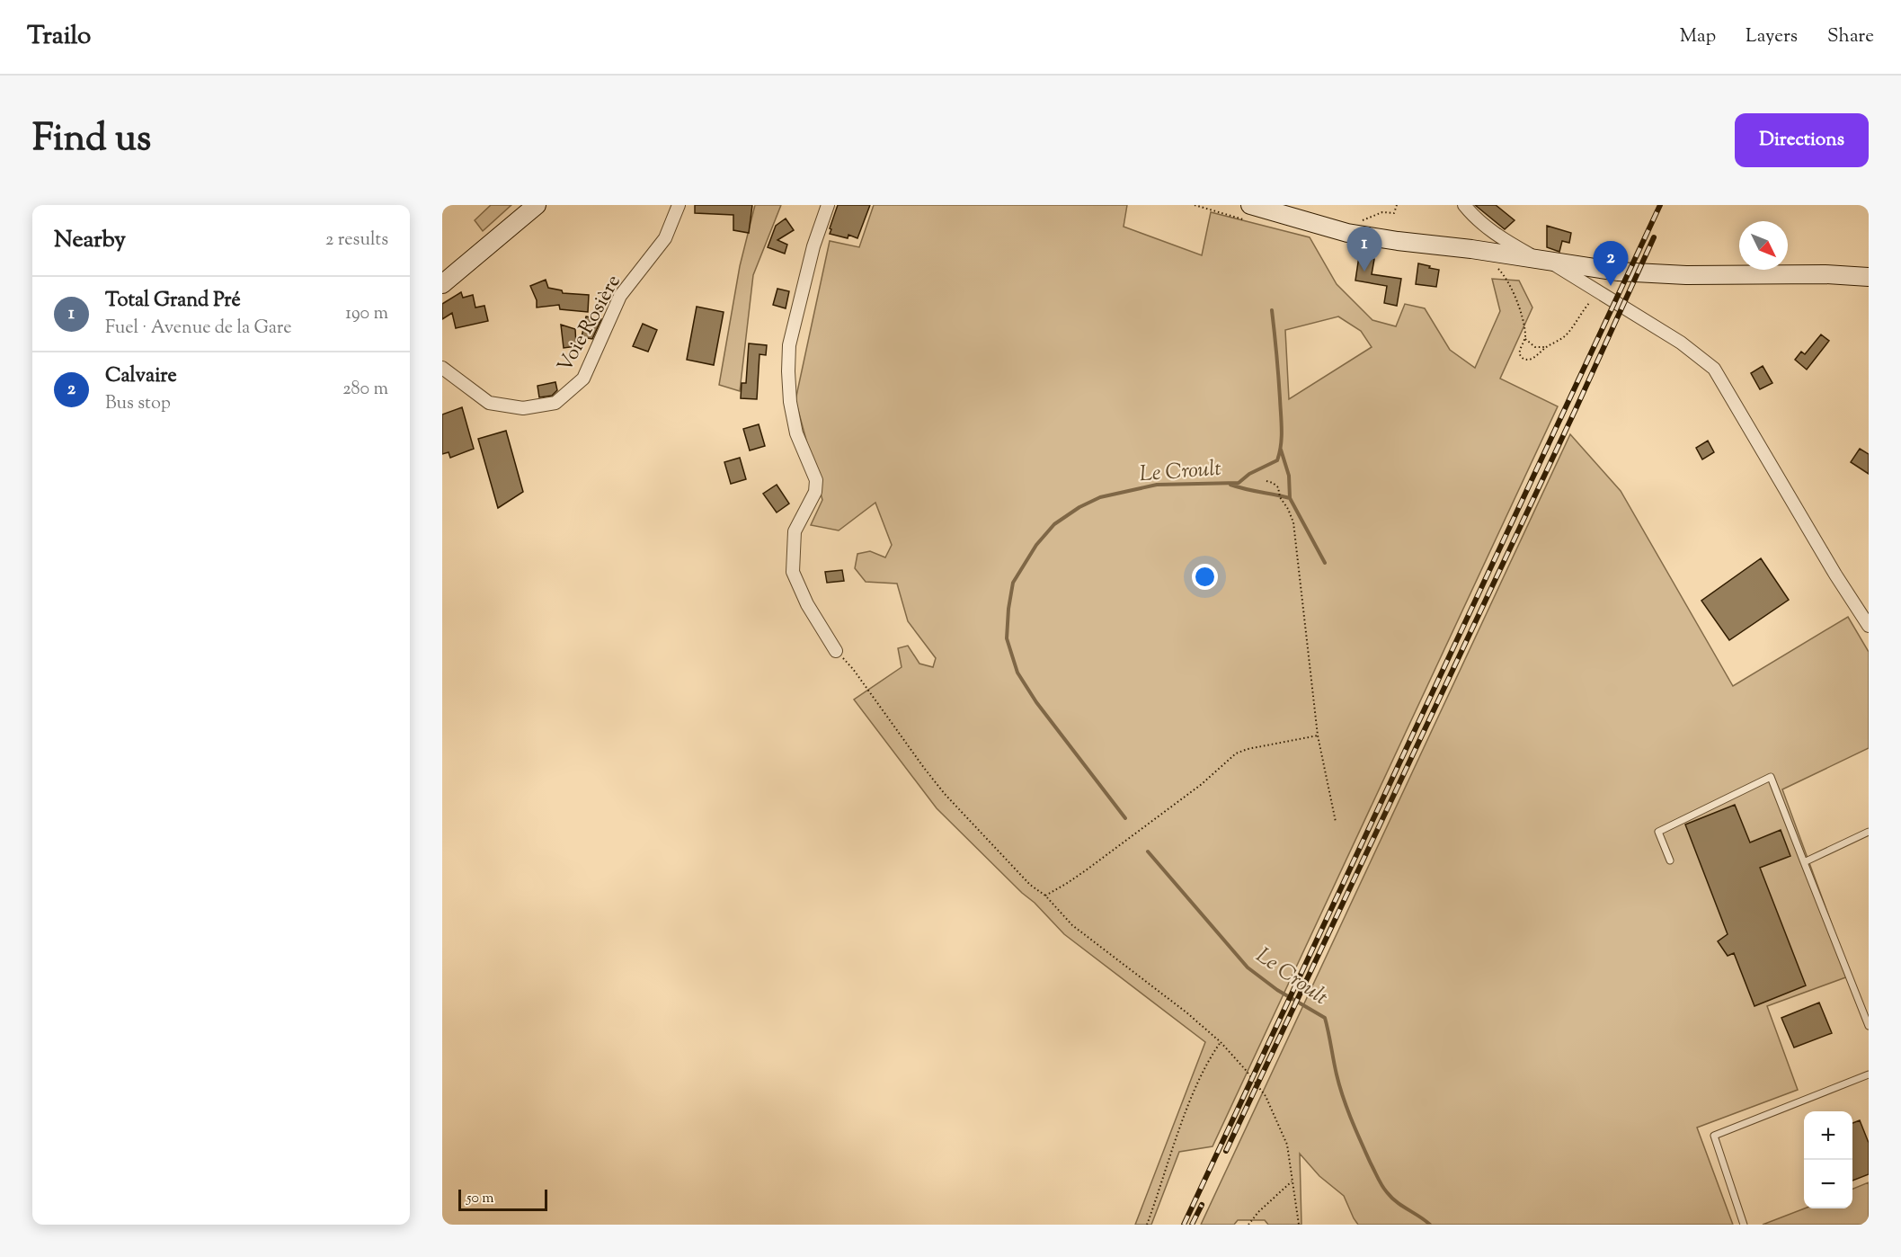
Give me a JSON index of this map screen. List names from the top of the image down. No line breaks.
{"streets":{"street":["Voie Rosière"]},"water":["Le Croult"],"scale_bar":"50 m","north":"bottom right","page":{"header":"Trailo","nav":["Map","Layers","Share"],"title":"Find us","buttons":"Directions","heading":["Nearby","2 results"],"pins":["1","2"],"list":[{"mark":"1","name":"Total Grand Pré","note":"Fuel · Avenue de la Gare","value":"190 m"},{"mark":"2","name":"Calvaire","note":"Bus stop","value":"280 m"}],"map_buttons":["+","−"],"scale":"50 m"}}
